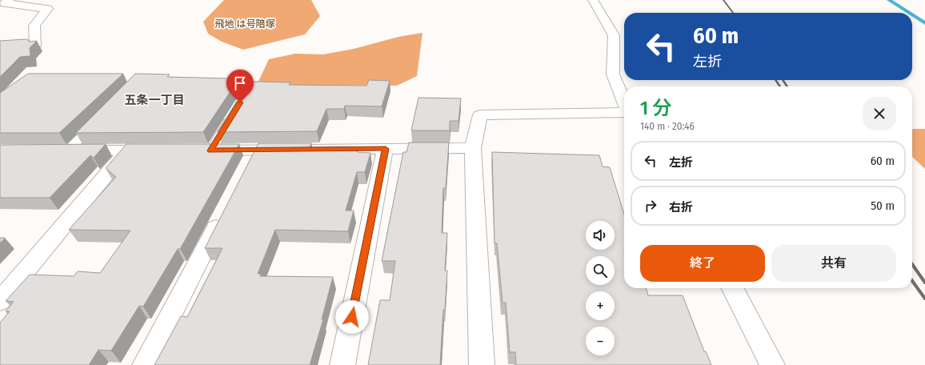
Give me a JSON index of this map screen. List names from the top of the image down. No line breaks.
{"districts":["五条一丁目"],"parks":["飛地 は号陪塚"],"page":{"turn":["60 m","左折"],"heading":["1 分","140 m · 20:46"],"list":[{"name":"左折","value":"60 m"},{"name":"右折","value":"50 m"}],"map_buttons":["+","−"],"buttons":["終了","共有"]}}
